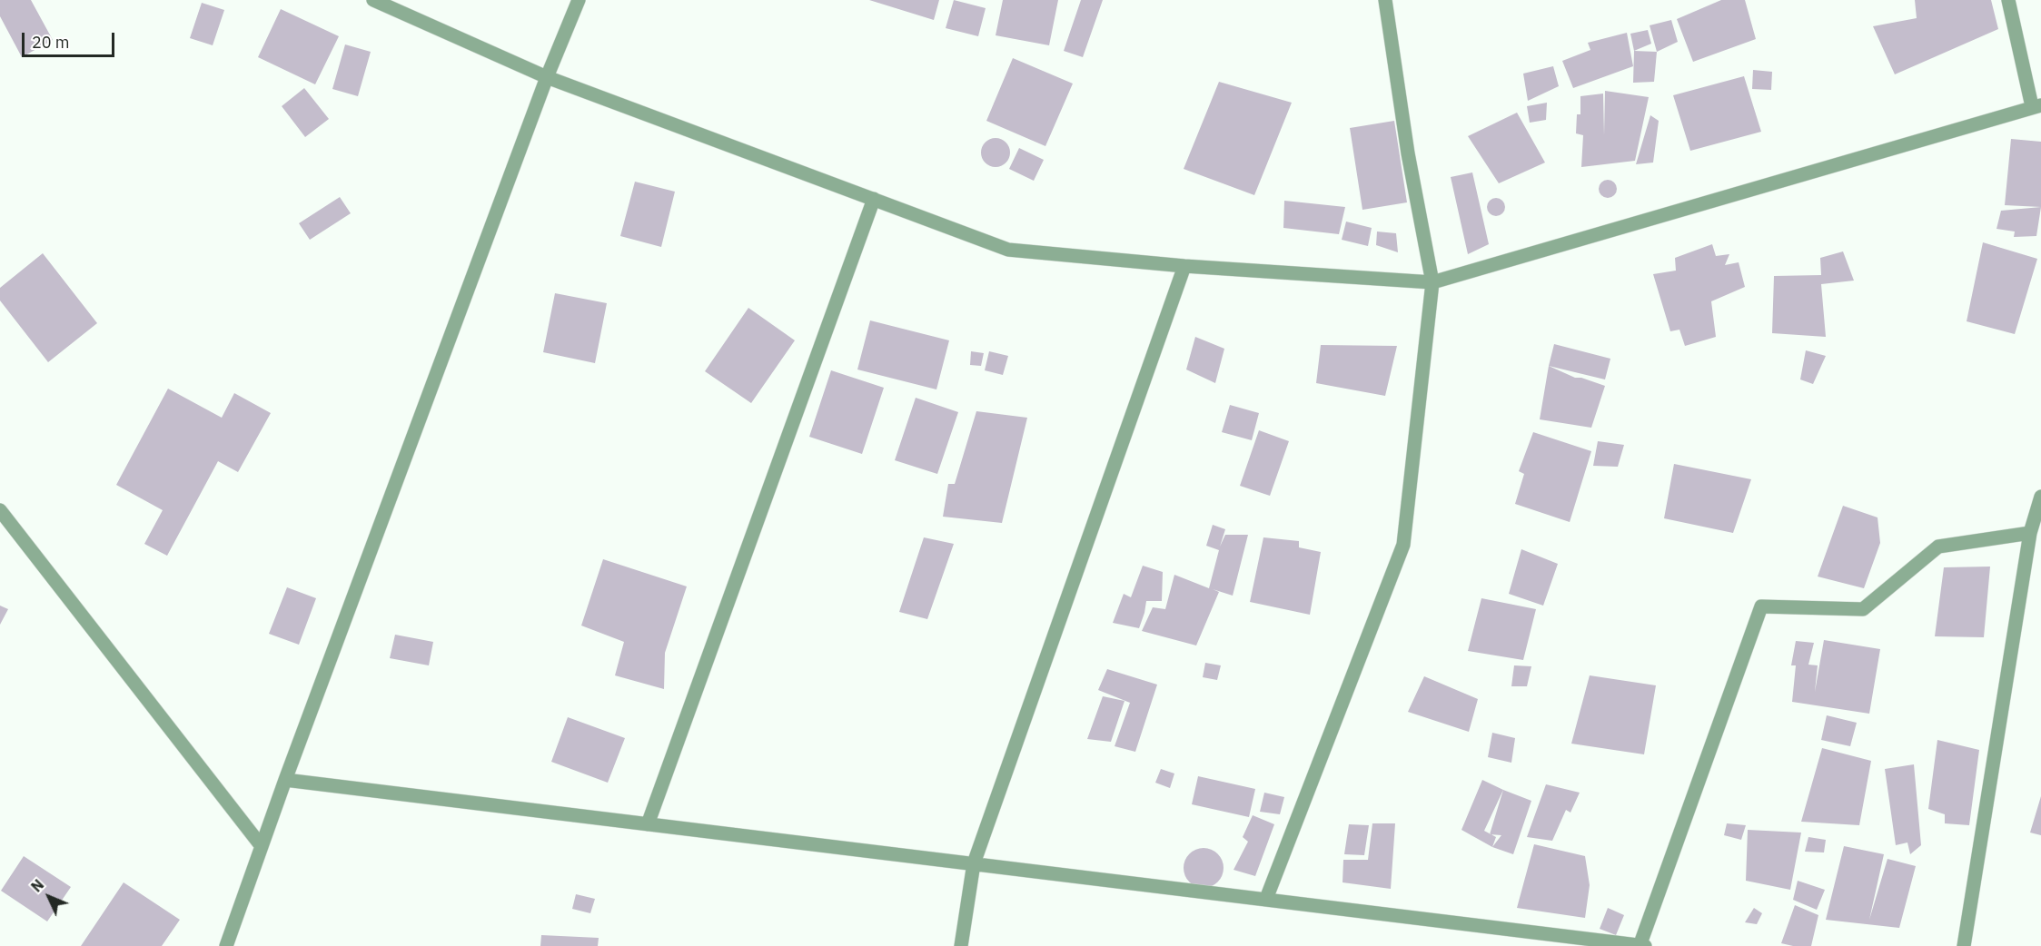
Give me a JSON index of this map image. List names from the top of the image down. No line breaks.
{"scale_bar":"20 m","north":"top left"}
